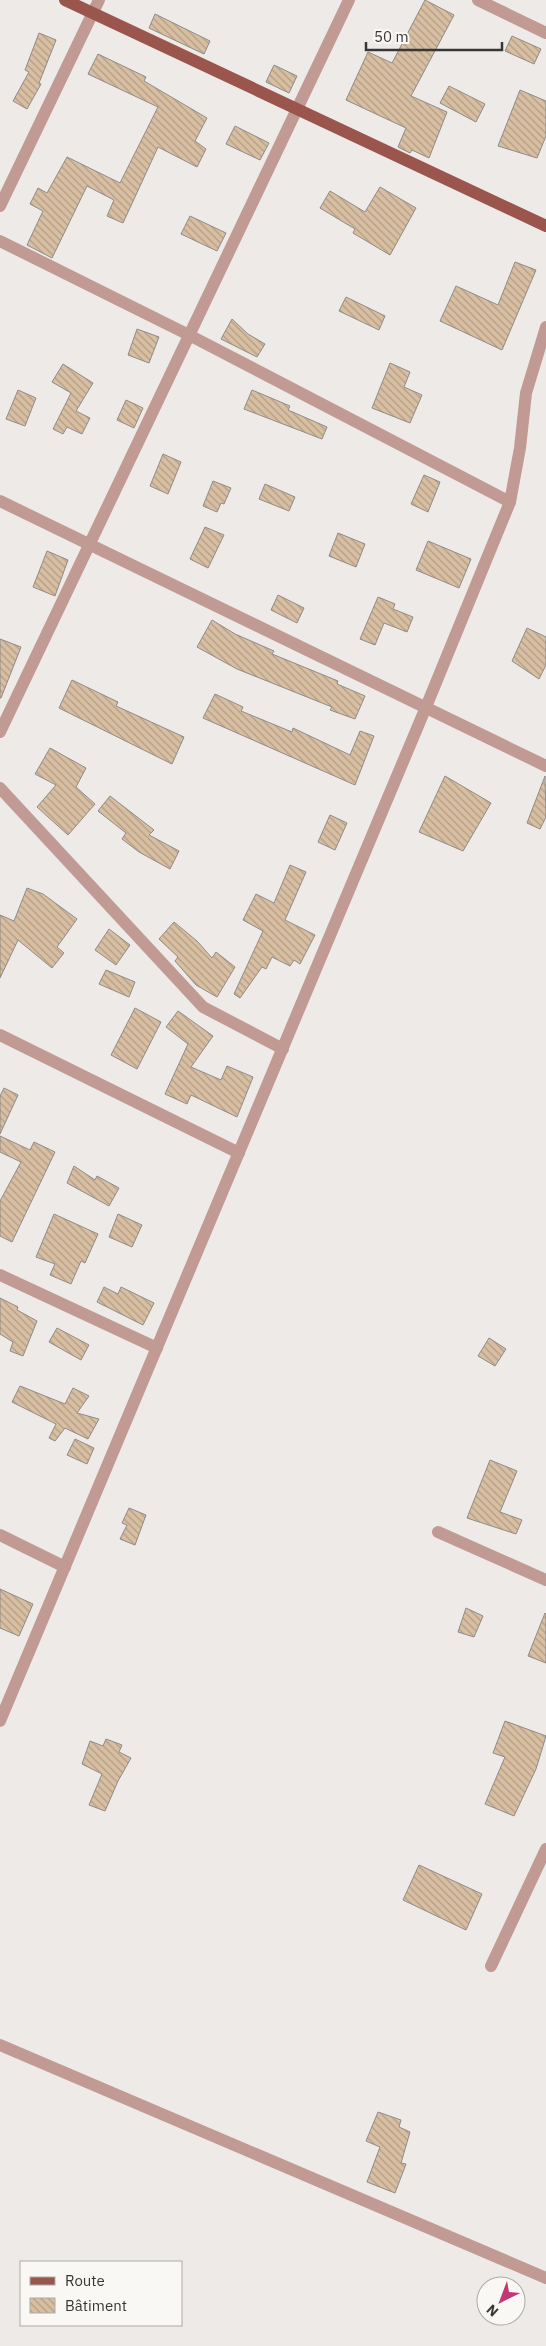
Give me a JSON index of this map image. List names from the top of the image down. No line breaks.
{"legend":["Route","Bâtiment"],"scale_bar":"50 m","north":"bottom left"}
